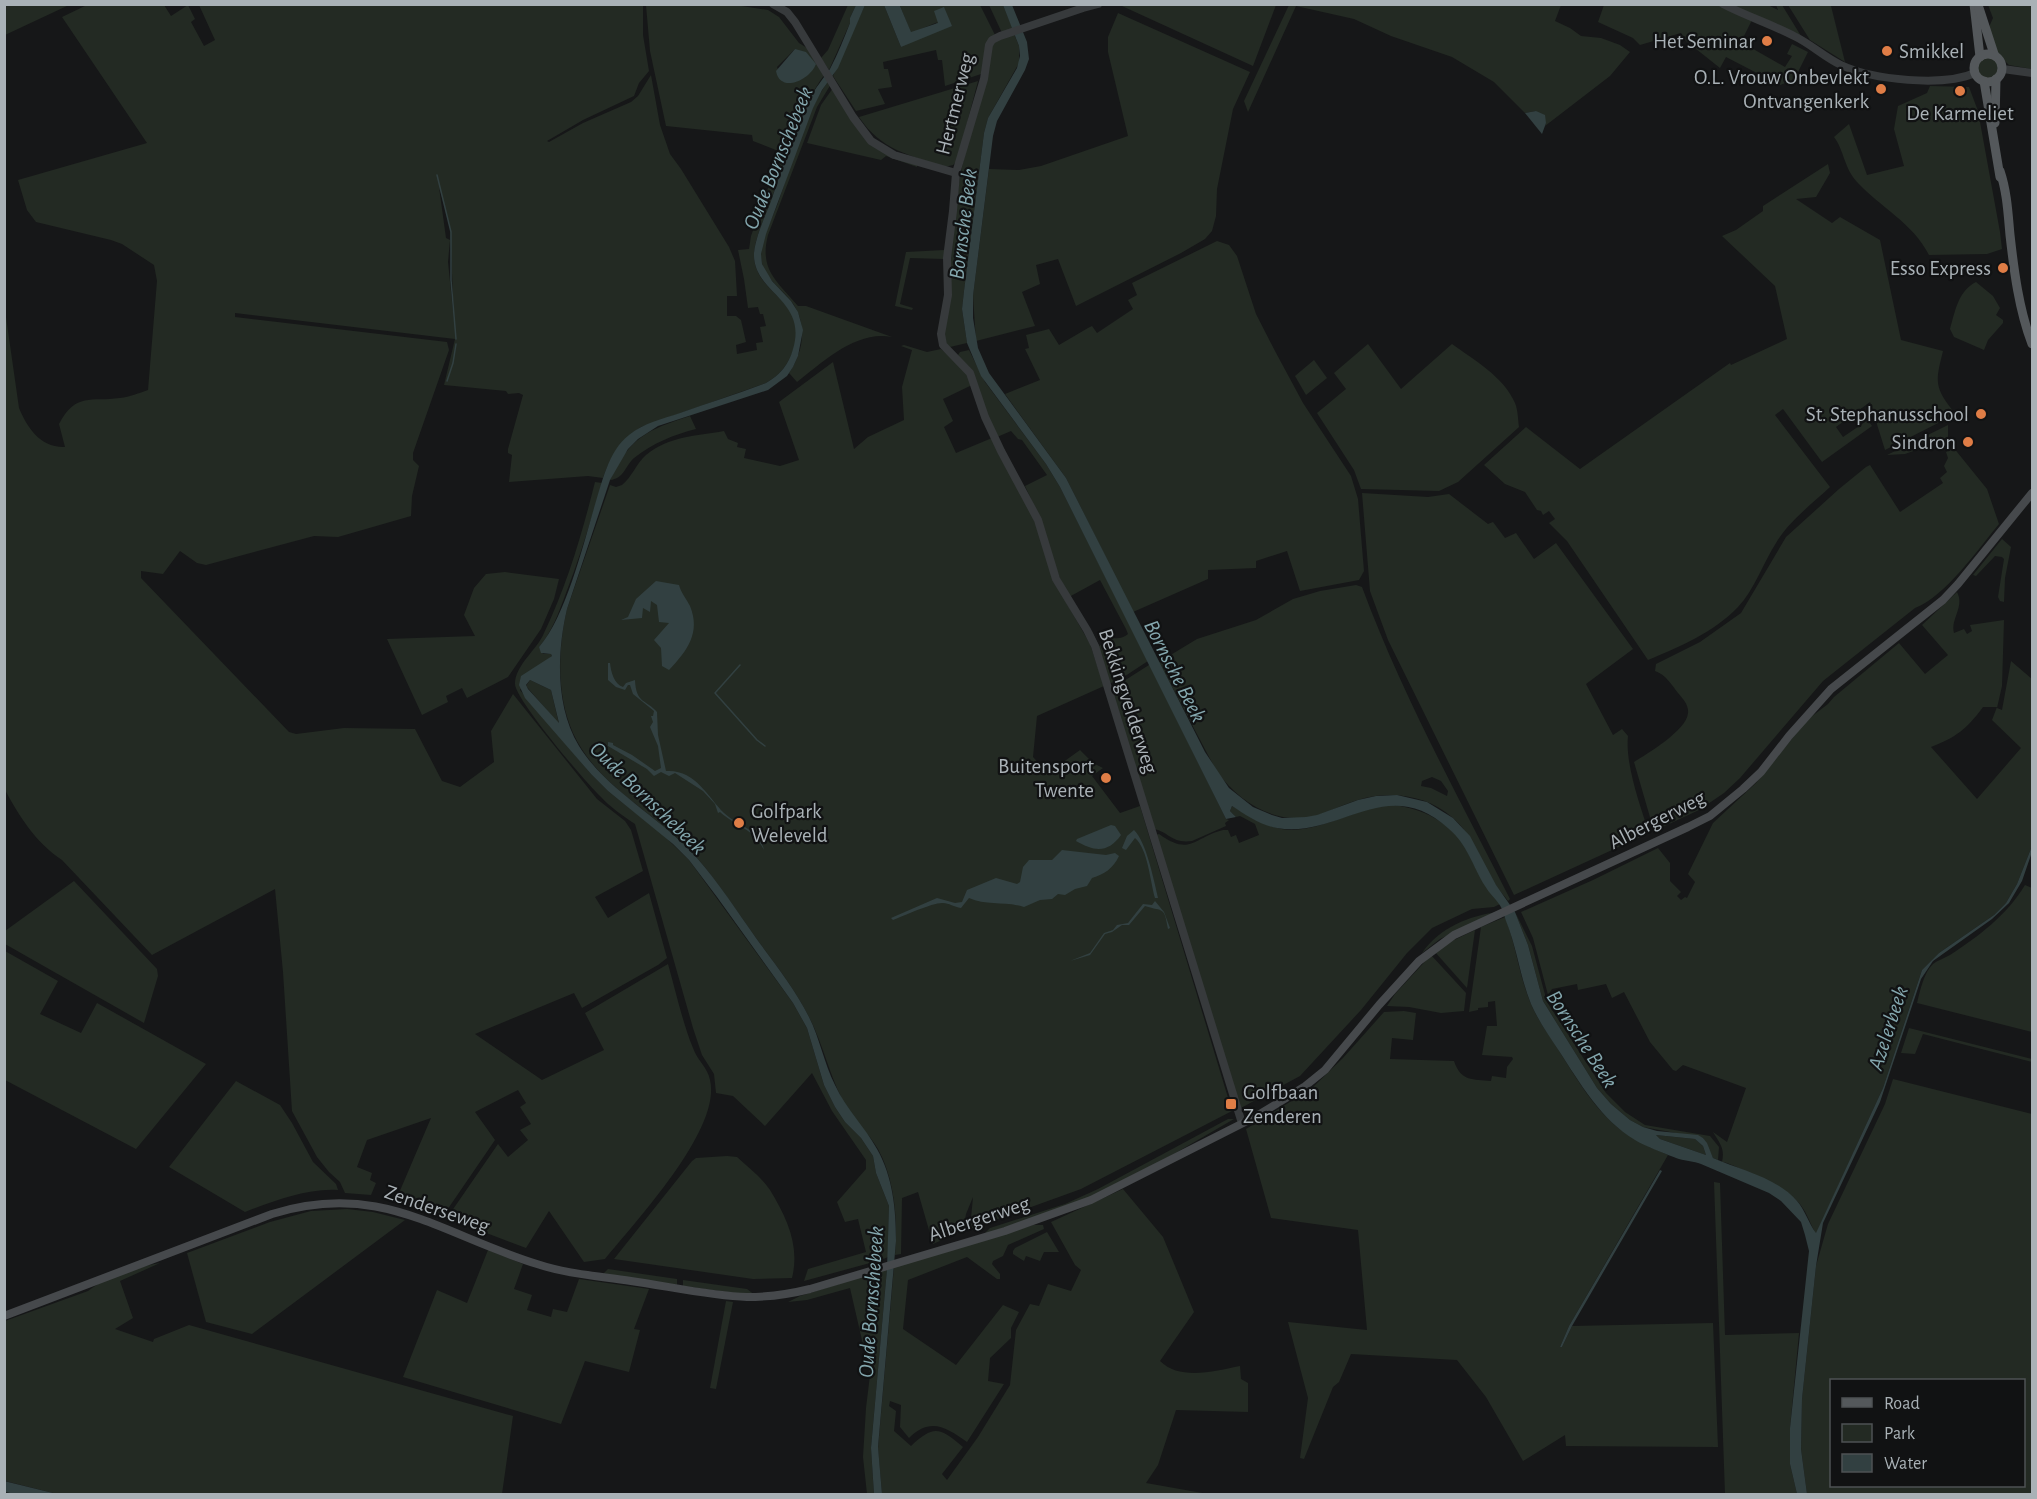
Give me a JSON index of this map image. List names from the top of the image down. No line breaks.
{"streets":{"main road":["Albergerweg","Zenderseweg"],"street":["Hertmerweg","Bekkingvelderweg"]},"crossings":[["Hertmerweg","Bekkingvelderweg"],["Bekkingvelderweg","Albergerweg"],["Albergerweg","Zenderseweg"]],"water":["Oude Bornschebeek","Bornsche Beek","Azelerbeek"],"places":{"other":["Het Seminar","Smikkel","O.L. Vrouw Onbevlekt Ontvangenkerk","De Karmeliet","Esso Express","St. Stephanusschool","Sindron","Buitensport Twente","Golfpark Weleveld"],"transit":["Golfbaan Zenderen"]},"legend":["Road","Park","Water"]}
